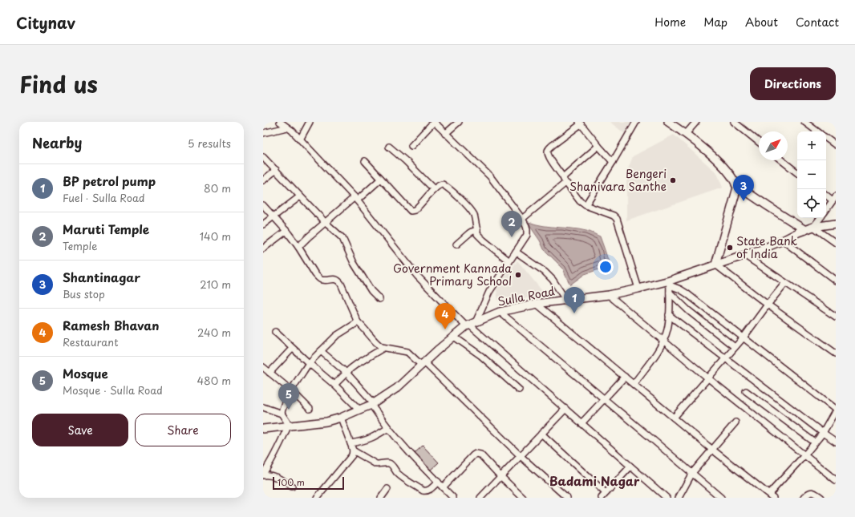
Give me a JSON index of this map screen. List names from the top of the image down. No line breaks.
{"streets":{"main road":["Sulla Road"]},"districts":["Badami Nagar"],"places":["Bengeri Shanivara Santhe","State Bank of India","Government Kannada Primary School"],"scale_bar":"100 m","north":"top right","page":{"header":"Citynav","nav":["Home","Map","About","Contact"],"title":"Find us","buttons":["Directions",["Save","Share"]],"heading":["Nearby","5 results"],"map_buttons":["+","−"],"list":[{"mark":"1","name":"BP petrol pump","note":"Fuel · Sulla Road","value":"80 m"},{"mark":"2","name":"Maruti Temple","note":"Temple","value":"140 m"},{"mark":"3","name":"Shantinagar","note":"Bus stop","value":"210 m"},{"mark":"4","name":"Ramesh Bhavan","note":"Restaurant","value":"240 m"},{"mark":"5","name":"Mosque","note":"Mosque · Sulla Road","value":"480 m"}],"pins":["3","2","1","4","5"],"scale":"100 m"}}
